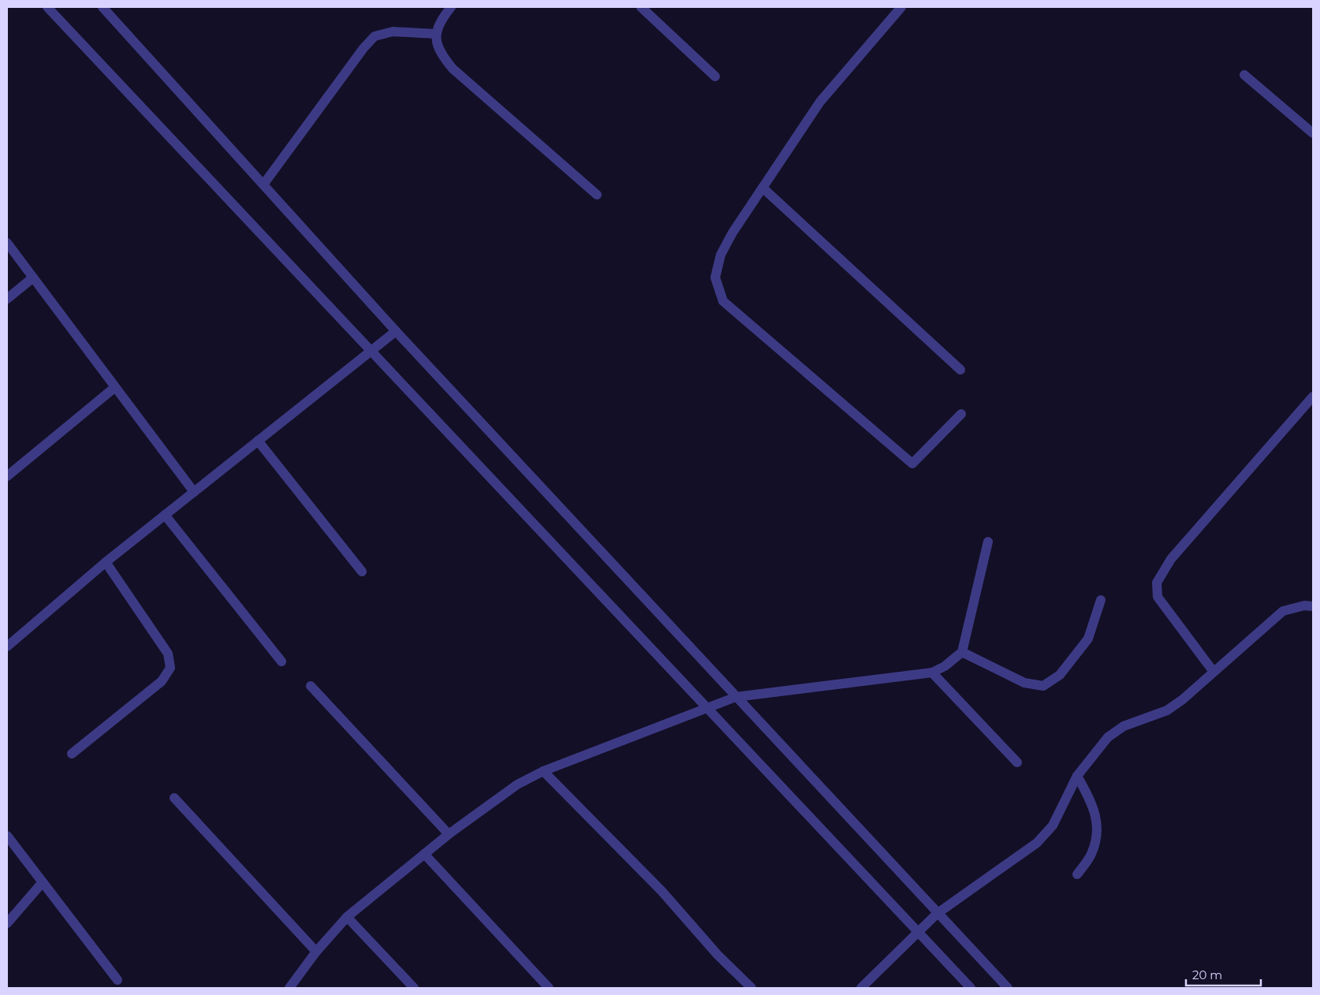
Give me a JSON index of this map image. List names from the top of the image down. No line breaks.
{"scale_bar":"20 m"}
